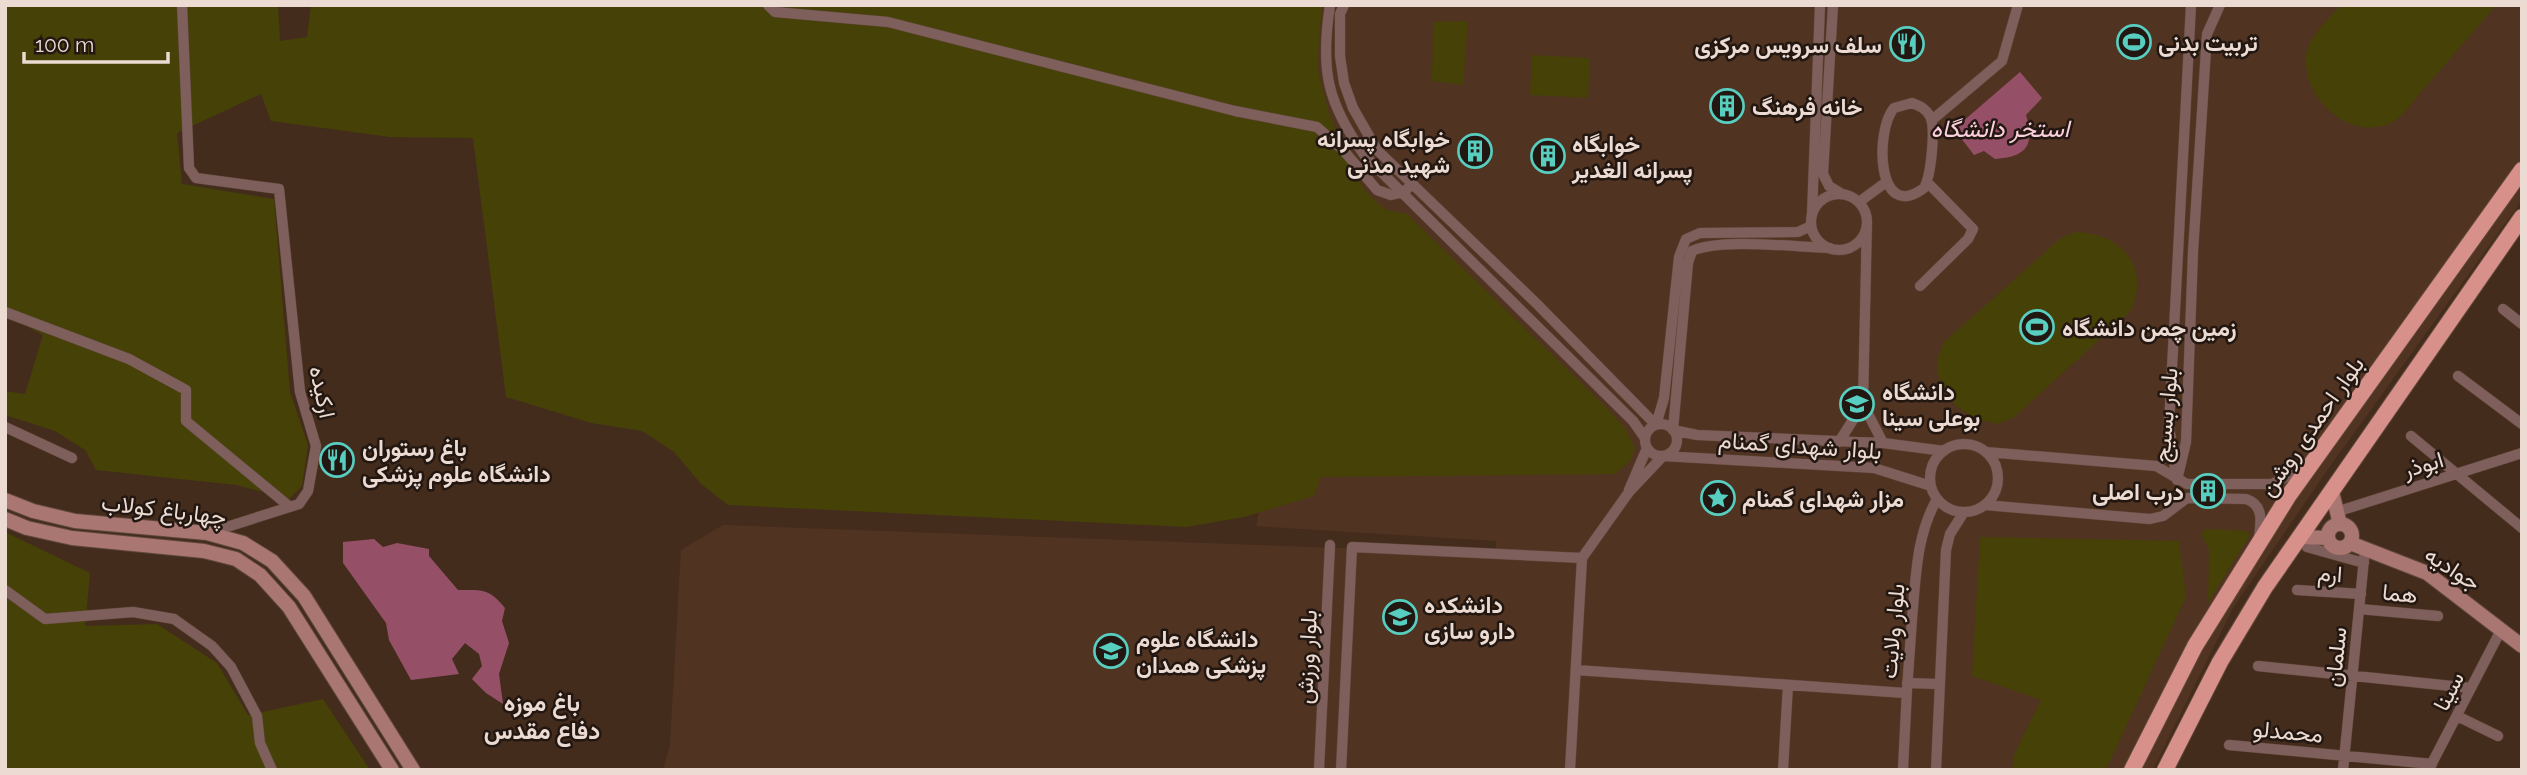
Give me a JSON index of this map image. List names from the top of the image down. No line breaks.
{"streets":{"highway":["بلوار احمدی روشن"],"main road":["چهارباغ کولاب","جوادیه"],"street":["ارکیده","بلوار بسیج","بلوار شهدای گمنام","ابوذر","ارم","هما","بلوار ولایت","بلوار ورزش","سلمان","سینا","محمدلو"]},"crossings":[["بلوار شهدای گمنام","بلوار ولایت"],["جوادیه","سلمان"],["جوادیه","سینا"],["ارم","سلمان"],["هما","سلمان"],["سلمان","محمدلو"],["سینا","محمدلو"]],"districts":["باغ موزه دفاع مقدس"],"water":["استخر دانشگاه"],"places":{"sports":["تربیت بدنی","زمین چمن دانشگاه"],"restaurant":["سلف سرویس مرکزی","باغ رستوران دانشگاه علوم پزشکی"],"building":["خانه فرهنگ","خوابگاه پسرانه شهید مدنی","خوابگاه پسرانه الغدیر","درب اصلی"],"school or university":["دانشگاه بوعلی سینا","دانشکده دارو سازی","دانشگاه علوم پزشکی همدان"],"place":["مزار شهدای گمنام"]},"scale_bar":"100 m"}
